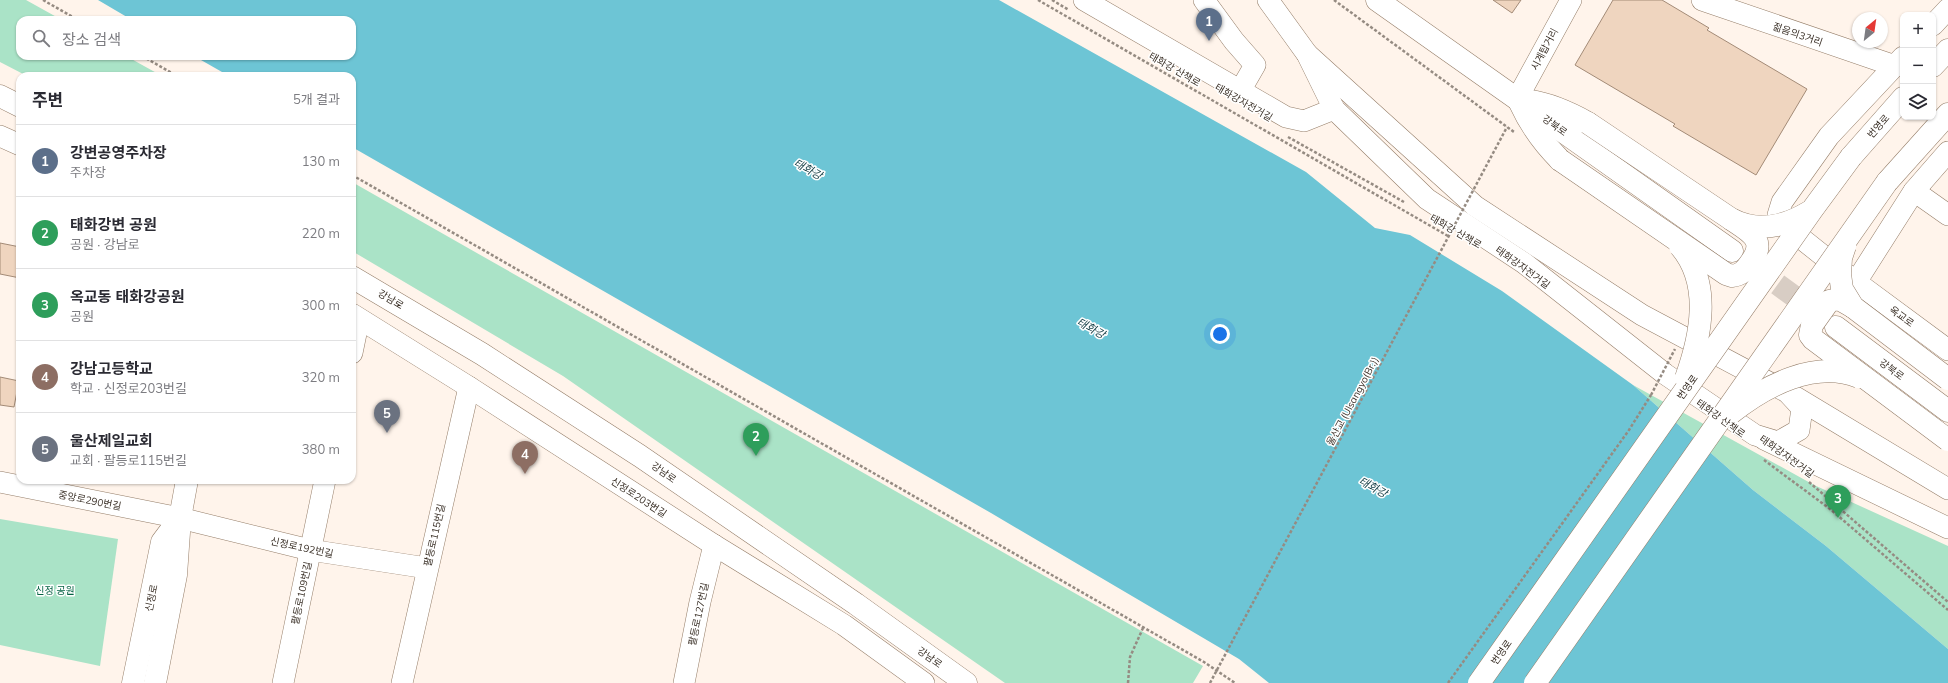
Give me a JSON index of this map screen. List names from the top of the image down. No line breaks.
{"streets":{"main road":["강북로","번영로","강남로","신정로"],"street":["젊음의3거리","시계탑거리","옥교로","신정로203번길","중앙로290번길","팔등로115번길","신정로192번길","팔등로109번길","팔등로127번길"],"path":["태화강 산책로","태화강자전거길","울산교 (Ulsangyo(Br.))"]},"crossings":[["젊음의3거리","옥교로"],["시계탑거리","강북로"],["신정로203번길","팔등로115번길"],["신정로203번길","팔등로127번길"],["중앙로290번길","신정로192번길"],["중앙로290번길","신정로"],["팔등로115번길","신정로192번길"],["신정로192번길","팔등로109번길"],["신정로192번길","신정로"]],"water":["태화강"],"parks":["신정 공원"],"north":"top right","page":{"pins":["1","5","2","4","3"],"map_buttons":["+","−"],"search":"장소 검색","heading":["주변","5개 결과"],"list":[{"mark":"1","name":"강변공영주차장","note":"주차장","value":"130 m"},{"mark":"2","name":"태화강변 공원","note":"공원 · 강남로","value":"220 m"},{"mark":"3","name":"옥교동 태화강공원","note":"공원","value":"300 m"},{"mark":"4","name":"강남고등학교","note":"학교 · 신정로203번길","value":"320 m"},{"mark":"5","name":"울산제일교회","note":"교회 · 팔등로115번길","value":"380 m"}]}}
